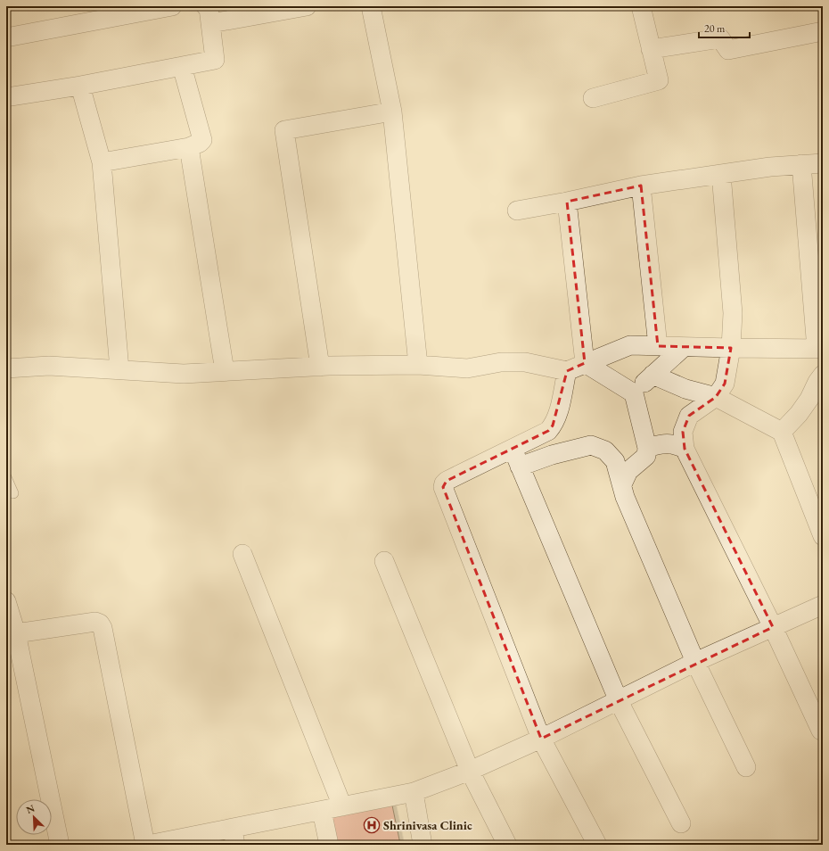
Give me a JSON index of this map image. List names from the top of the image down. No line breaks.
{"places":{"hospital":["Shrinivasa Clinic"]},"scale_bar":"20 m","north":"top left"}
